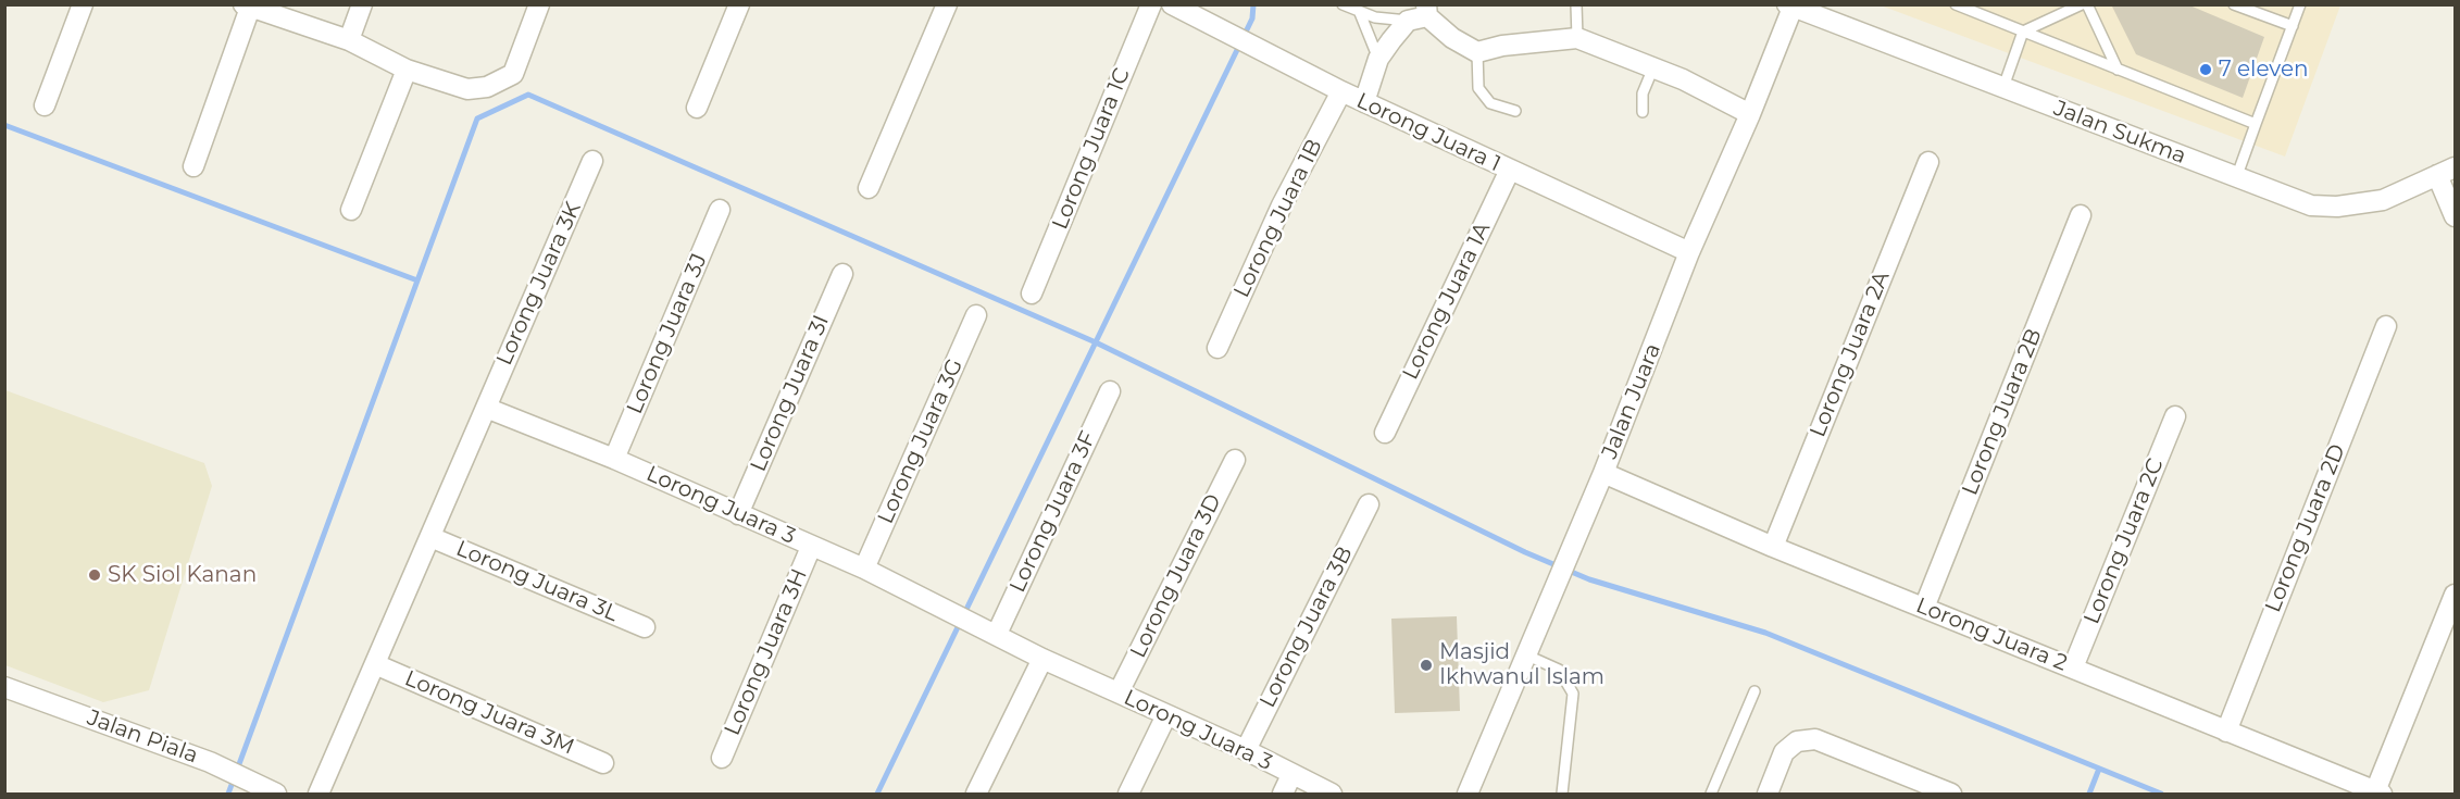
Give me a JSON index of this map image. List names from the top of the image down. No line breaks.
{"streets":{"street":["Lorong Juara 1","Jalan Sukma","Lorong Juara 1C","Lorong Juara 1B","Lorong Juara 3K","Lorong Juara 1A","Lorong Juara 3J","Lorong Juara 2A","Lorong Juara 3I","Jalan Juara","Lorong Juara 2B","Lorong Juara 3G","Lorong Juara 3","Lorong Juara 3F","Lorong Juara 2D","Lorong Juara 2C","Lorong Juara 3D","Lorong Juara 3L","Lorong Juara 3B","Lorong Juara 2","Lorong Juara 3H","Lorong Juara 3M","Jalan Piala"]},"crossings":[["Lorong Juara 1","Lorong Juara 1B"],["Lorong Juara 1","Lorong Juara 1A"],["Lorong Juara 1","Jalan Juara"],["Jalan Sukma","Jalan Juara"],["Lorong Juara 3K","Lorong Juara 3"],["Lorong Juara 3J","Lorong Juara 3"],["Lorong Juara 2A","Lorong Juara 2"],["Lorong Juara 3I","Lorong Juara 3"],["Jalan Juara","Lorong Juara 2"],["Lorong Juara 2B","Lorong Juara 2"],["Lorong Juara 3G","Lorong Juara 3"],["Lorong Juara 3","Lorong Juara 3F"],["Lorong Juara 3","Lorong Juara 3D"],["Lorong Juara 3","Lorong Juara 3B"],["Lorong Juara 3","Lorong Juara 3H"],["Lorong Juara 2D","Lorong Juara 2"],["Lorong Juara 2C","Lorong Juara 2"]],"places":["7 eleven","SK Siol Kanan","Masjid Ikhwanul Islam"]}
